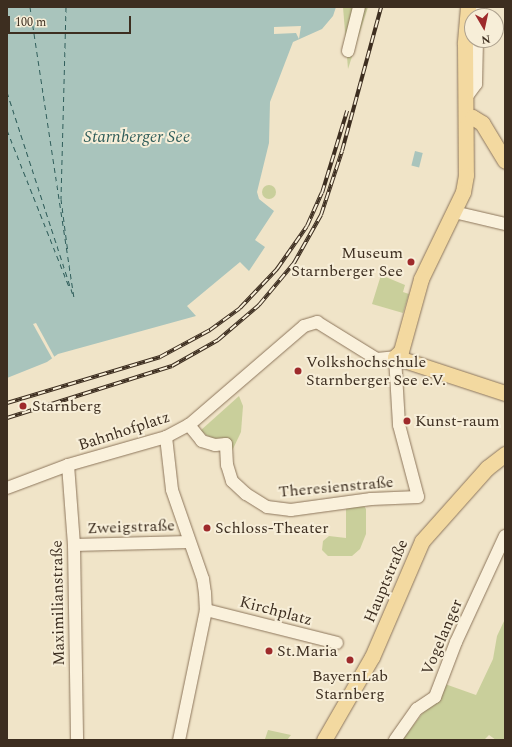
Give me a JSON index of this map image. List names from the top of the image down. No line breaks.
{"streets":{"main road":["Hauptstraße"],"street":["Bahnhofplatz","Theresienstraße","Zweigstraße","Maximilianstraße","Kirchplatz","Vogelanger"]},"crossings":[["Bahnhofplatz","Theresienstraße"],["Bahnhofplatz","Maximilianstraße"],["Zweigstraße","Maximilianstraße"]],"water":["Starnberger See"],"places":["Museum Starnberger See","Volkshochschule Starnberger See e.V.","Starnberg","Kunst-raum","Schloss-Theater","St.Maria","BayernLab Starnberg"],"scale_bar":"100 m","north":"bottom"}
